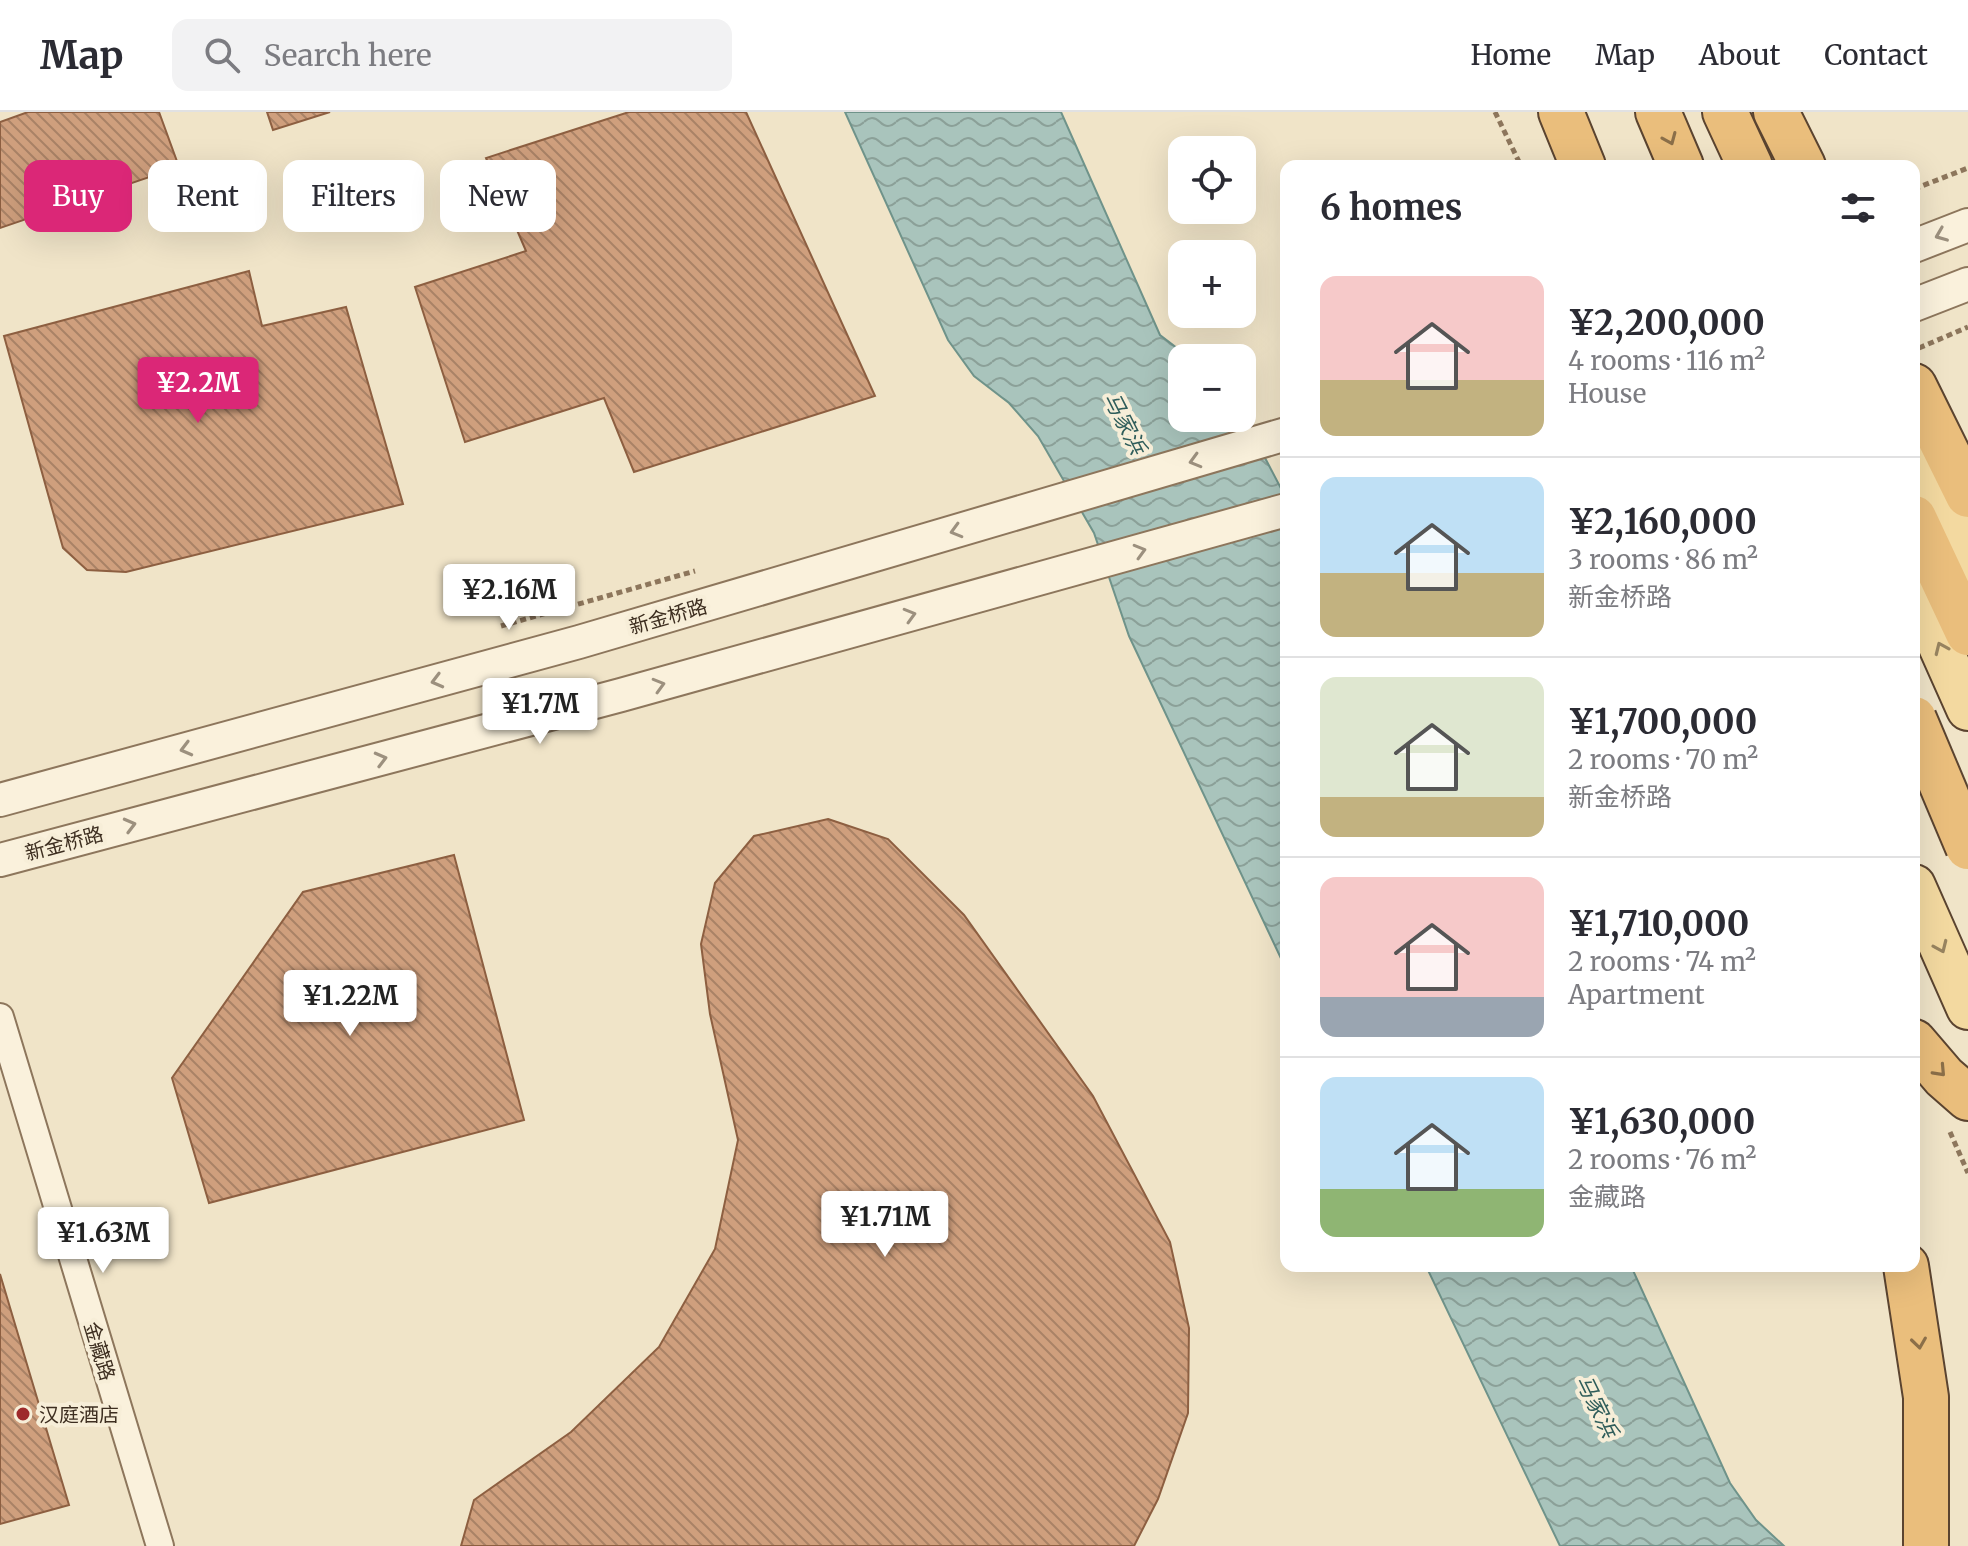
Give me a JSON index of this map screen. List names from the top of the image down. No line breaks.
{"streets":{"street":["新金桥路","金藏路"]},"water":["马家浜"],"places":["汉庭酒店"],"page":{"header":"Map","search":"Search here","nav":["Home","Map","About","Contact"],"map_buttons":["+","−"],"chip":["Buy","Rent","Filters","New"],"heading":"6 homes","list":[{"name":"¥2,200,000","note":"4 rooms · 116 m² · House"},{"name":"¥2,160,000","note":"3 rooms · 86 m² · 新金桥路"},{"name":"¥1,700,000","note":"2 rooms · 70 m² · 新金桥路"},{"name":"¥1,710,000","note":"2 rooms · 74 m² · Apartment"},{"name":"¥1,630,000","note":"2 rooms · 76 m² · 金藏路"}],"price":["¥2.2M","¥2.16M","¥1.7M","¥1.22M","¥1.71M","¥1.63M"]}}
